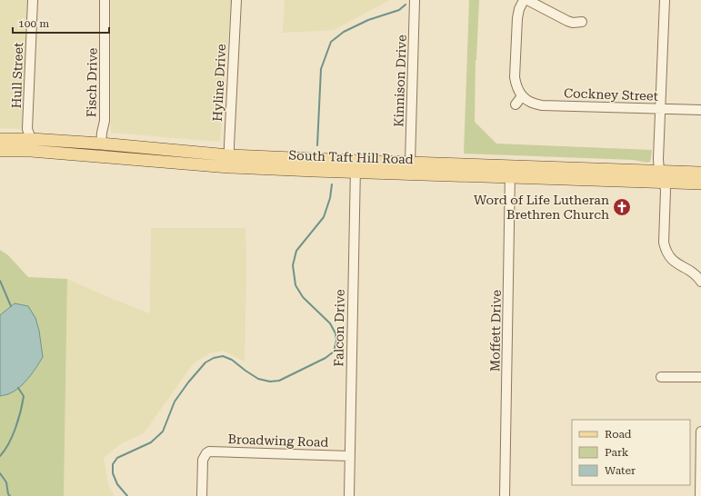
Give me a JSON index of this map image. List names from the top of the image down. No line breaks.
{"streets":{"main road":["South Taft Hill Road"],"street":["Hull Street","Kinnison Drive","Fisch Drive","Hyline Drive","Cockney Street","Falcon Drive","Moffett Drive","Broadwing Road"]},"crossings":[["Hull Street","South Taft Hill Road"],["Kinnison Drive","South Taft Hill Road"],["Fisch Drive","South Taft Hill Road"],["Hyline Drive","South Taft Hill Road"],["South Taft Hill Road","Falcon Drive"],["South Taft Hill Road","Moffett Drive"],["Falcon Drive","Broadwing Road"]],"places":{"church":["Word of Life Lutheran Brethren Church"]},"legend":["Road","Park","Water"],"scale_bar":"100 m"}
